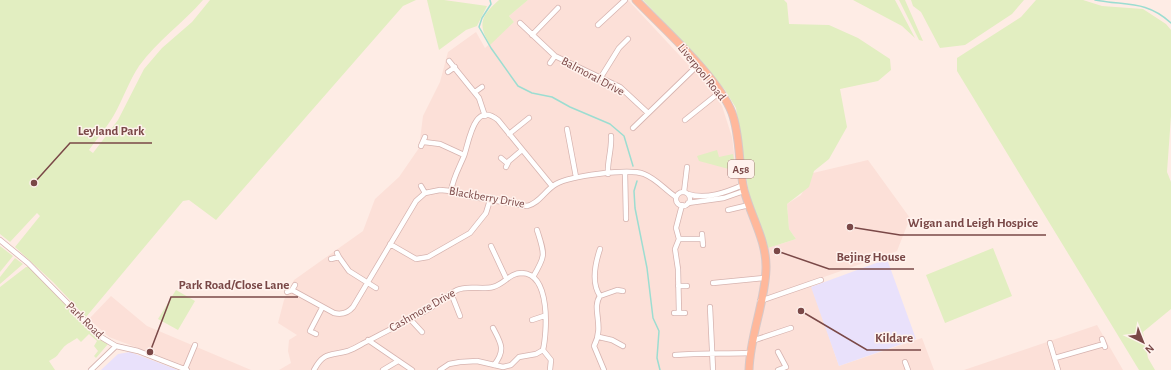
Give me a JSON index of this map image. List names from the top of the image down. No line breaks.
{"streets":{"main road":["Liverpool Road","A58"],"street":["Balmoral Drive","Blackberry Drive","Cashmore Drive","Park Road"]},"places":["Leyland Park","Wigan and Leigh Hospice","Bejing House","Kildare","Park Road/Close Lane"],"north":"bottom right"}
